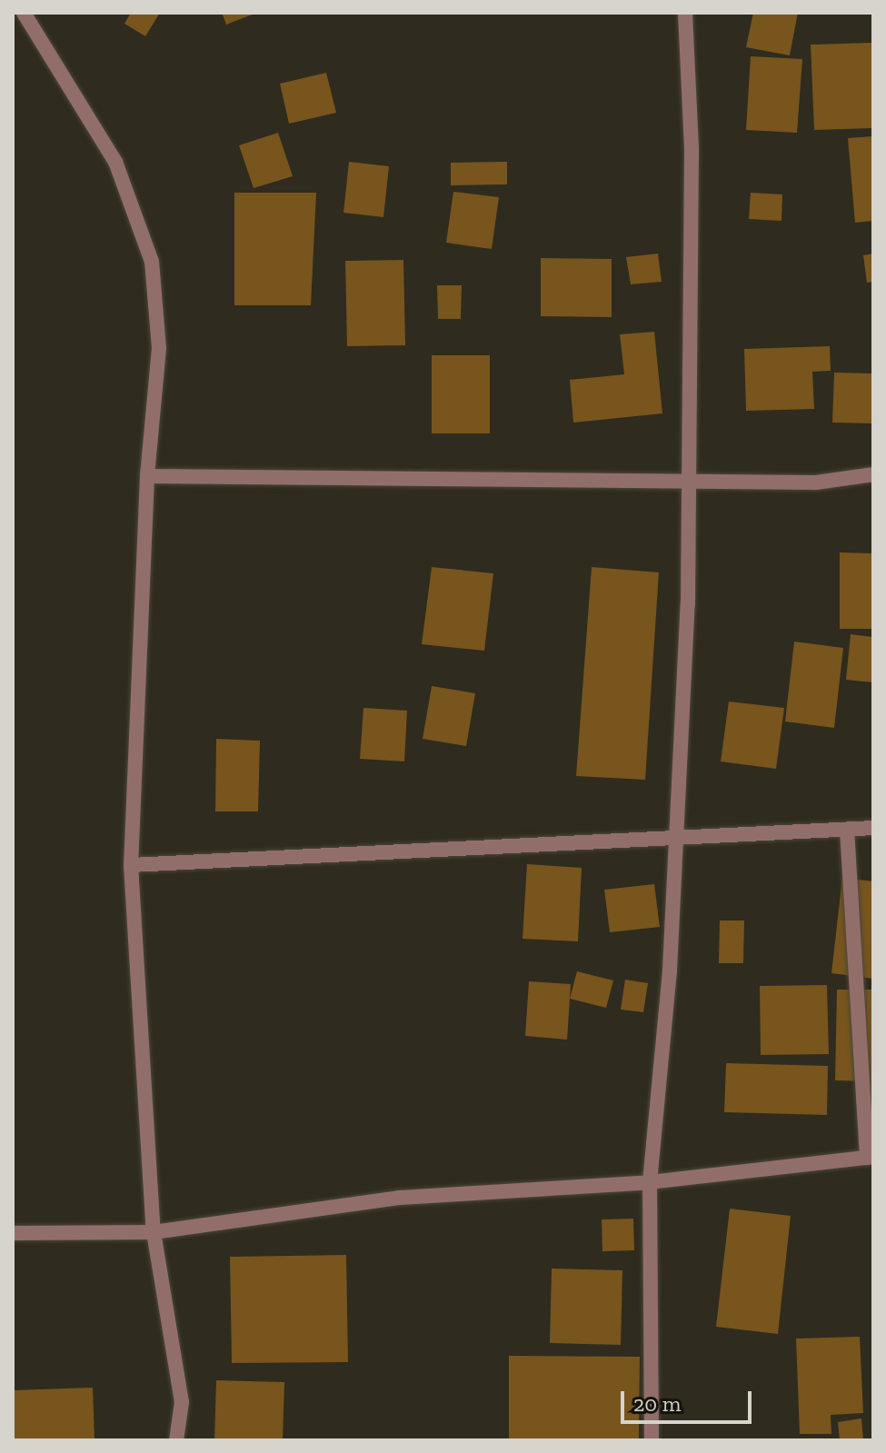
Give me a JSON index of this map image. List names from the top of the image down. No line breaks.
{"scale_bar":"20 m"}
